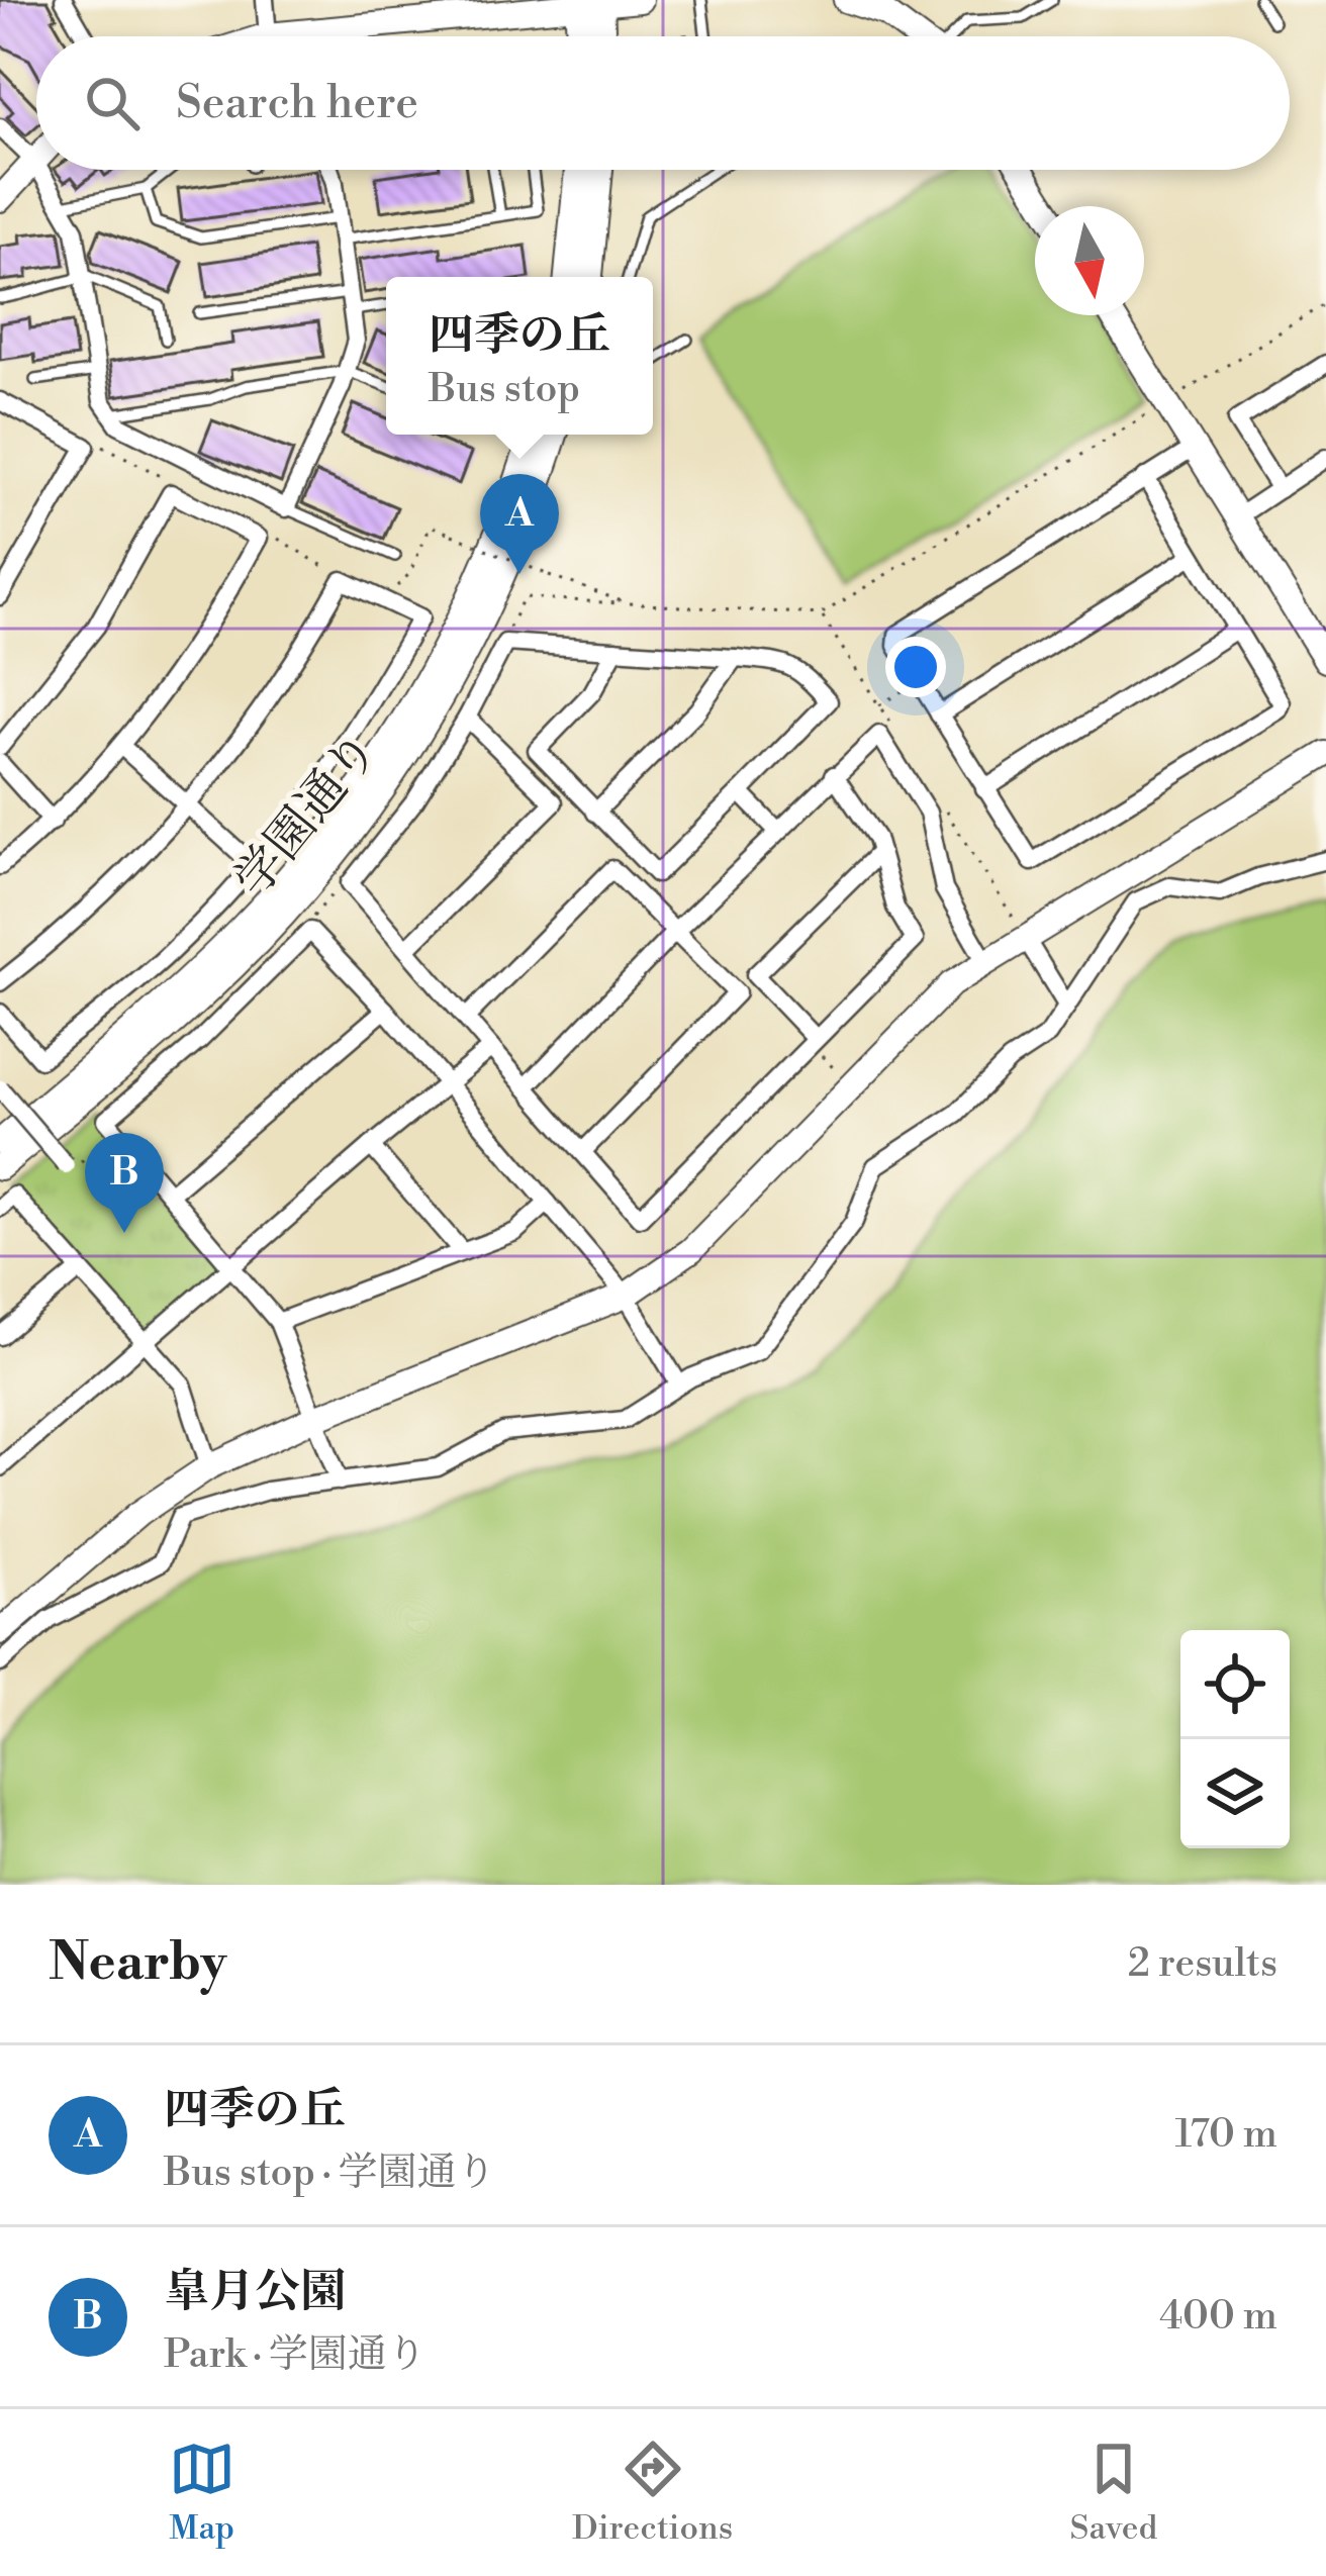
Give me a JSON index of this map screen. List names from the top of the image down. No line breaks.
{"streets":{"street":["学園通り"]},"north":"bottom","page":{"search":"Search here","popup":["四季の丘","Bus stop"],"pins":["A","B"],"heading":["Nearby","2 results"],"list":[{"mark":"A","name":"四季の丘","note":"Bus stop · 学園通り","value":"170 m"},{"mark":"B","name":"皐月公園","note":"Park · 学園通り","value":"400 m"}],"nav":["Map","Directions","Saved"]}}
